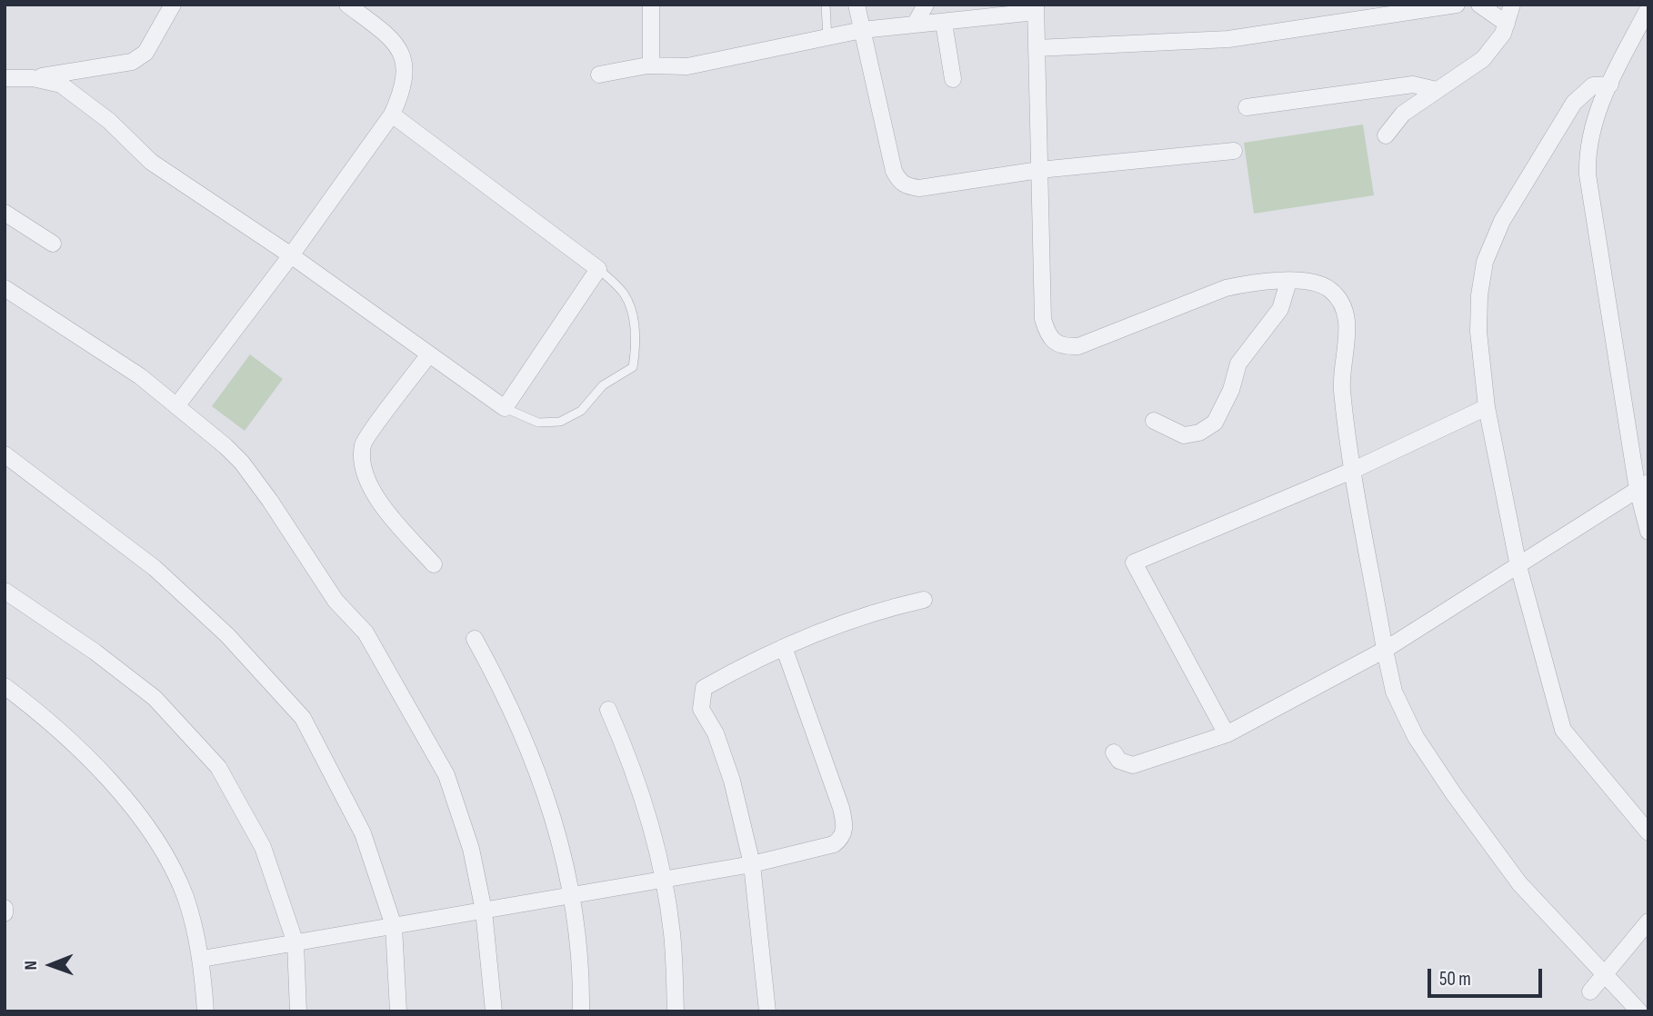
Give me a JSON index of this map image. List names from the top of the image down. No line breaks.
{"scale_bar":"50 m","north":"left"}
